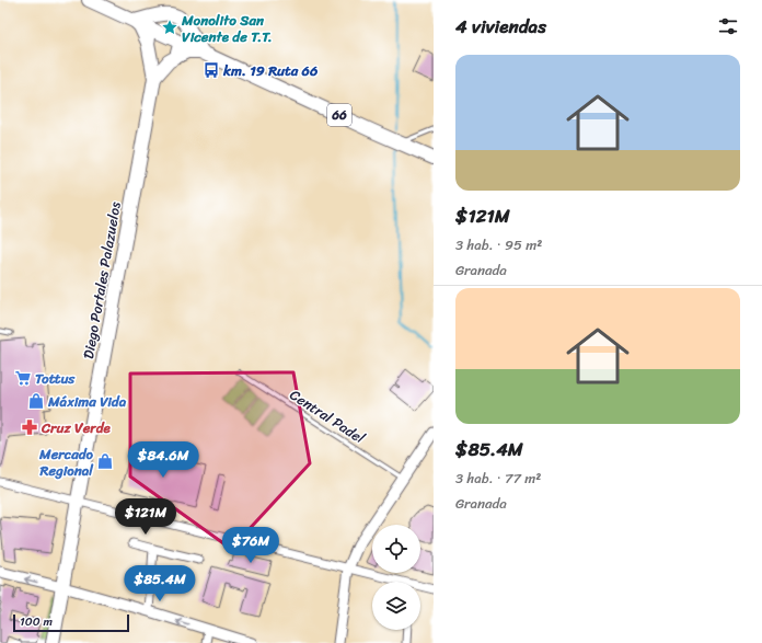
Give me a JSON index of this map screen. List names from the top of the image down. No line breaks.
{"streets":{"main road":["66","Diego Portales Palazuelos"],"lane":["Central Padel"]},"places":{"place":["Monolito San Vicente de T.T."],"bus stop":["km. 19 Ruta 66"],"supermarket":["Tottus"],"shop":["Máxima Vida","Mercado Regional"],"pharmacy":["Cruz Verde"]},"scale_bar":"100 m","page":{"heading":"4 viviendas","list":[{"name":"$121M","note":"3 hab. · 95 m² · Granada"},{"name":"$85.4M","note":"3 hab. · 77 m² · Granada"}],"price":["$84.6M","$121M","$76M","$85.4M"],"scale":"100 m"}}
